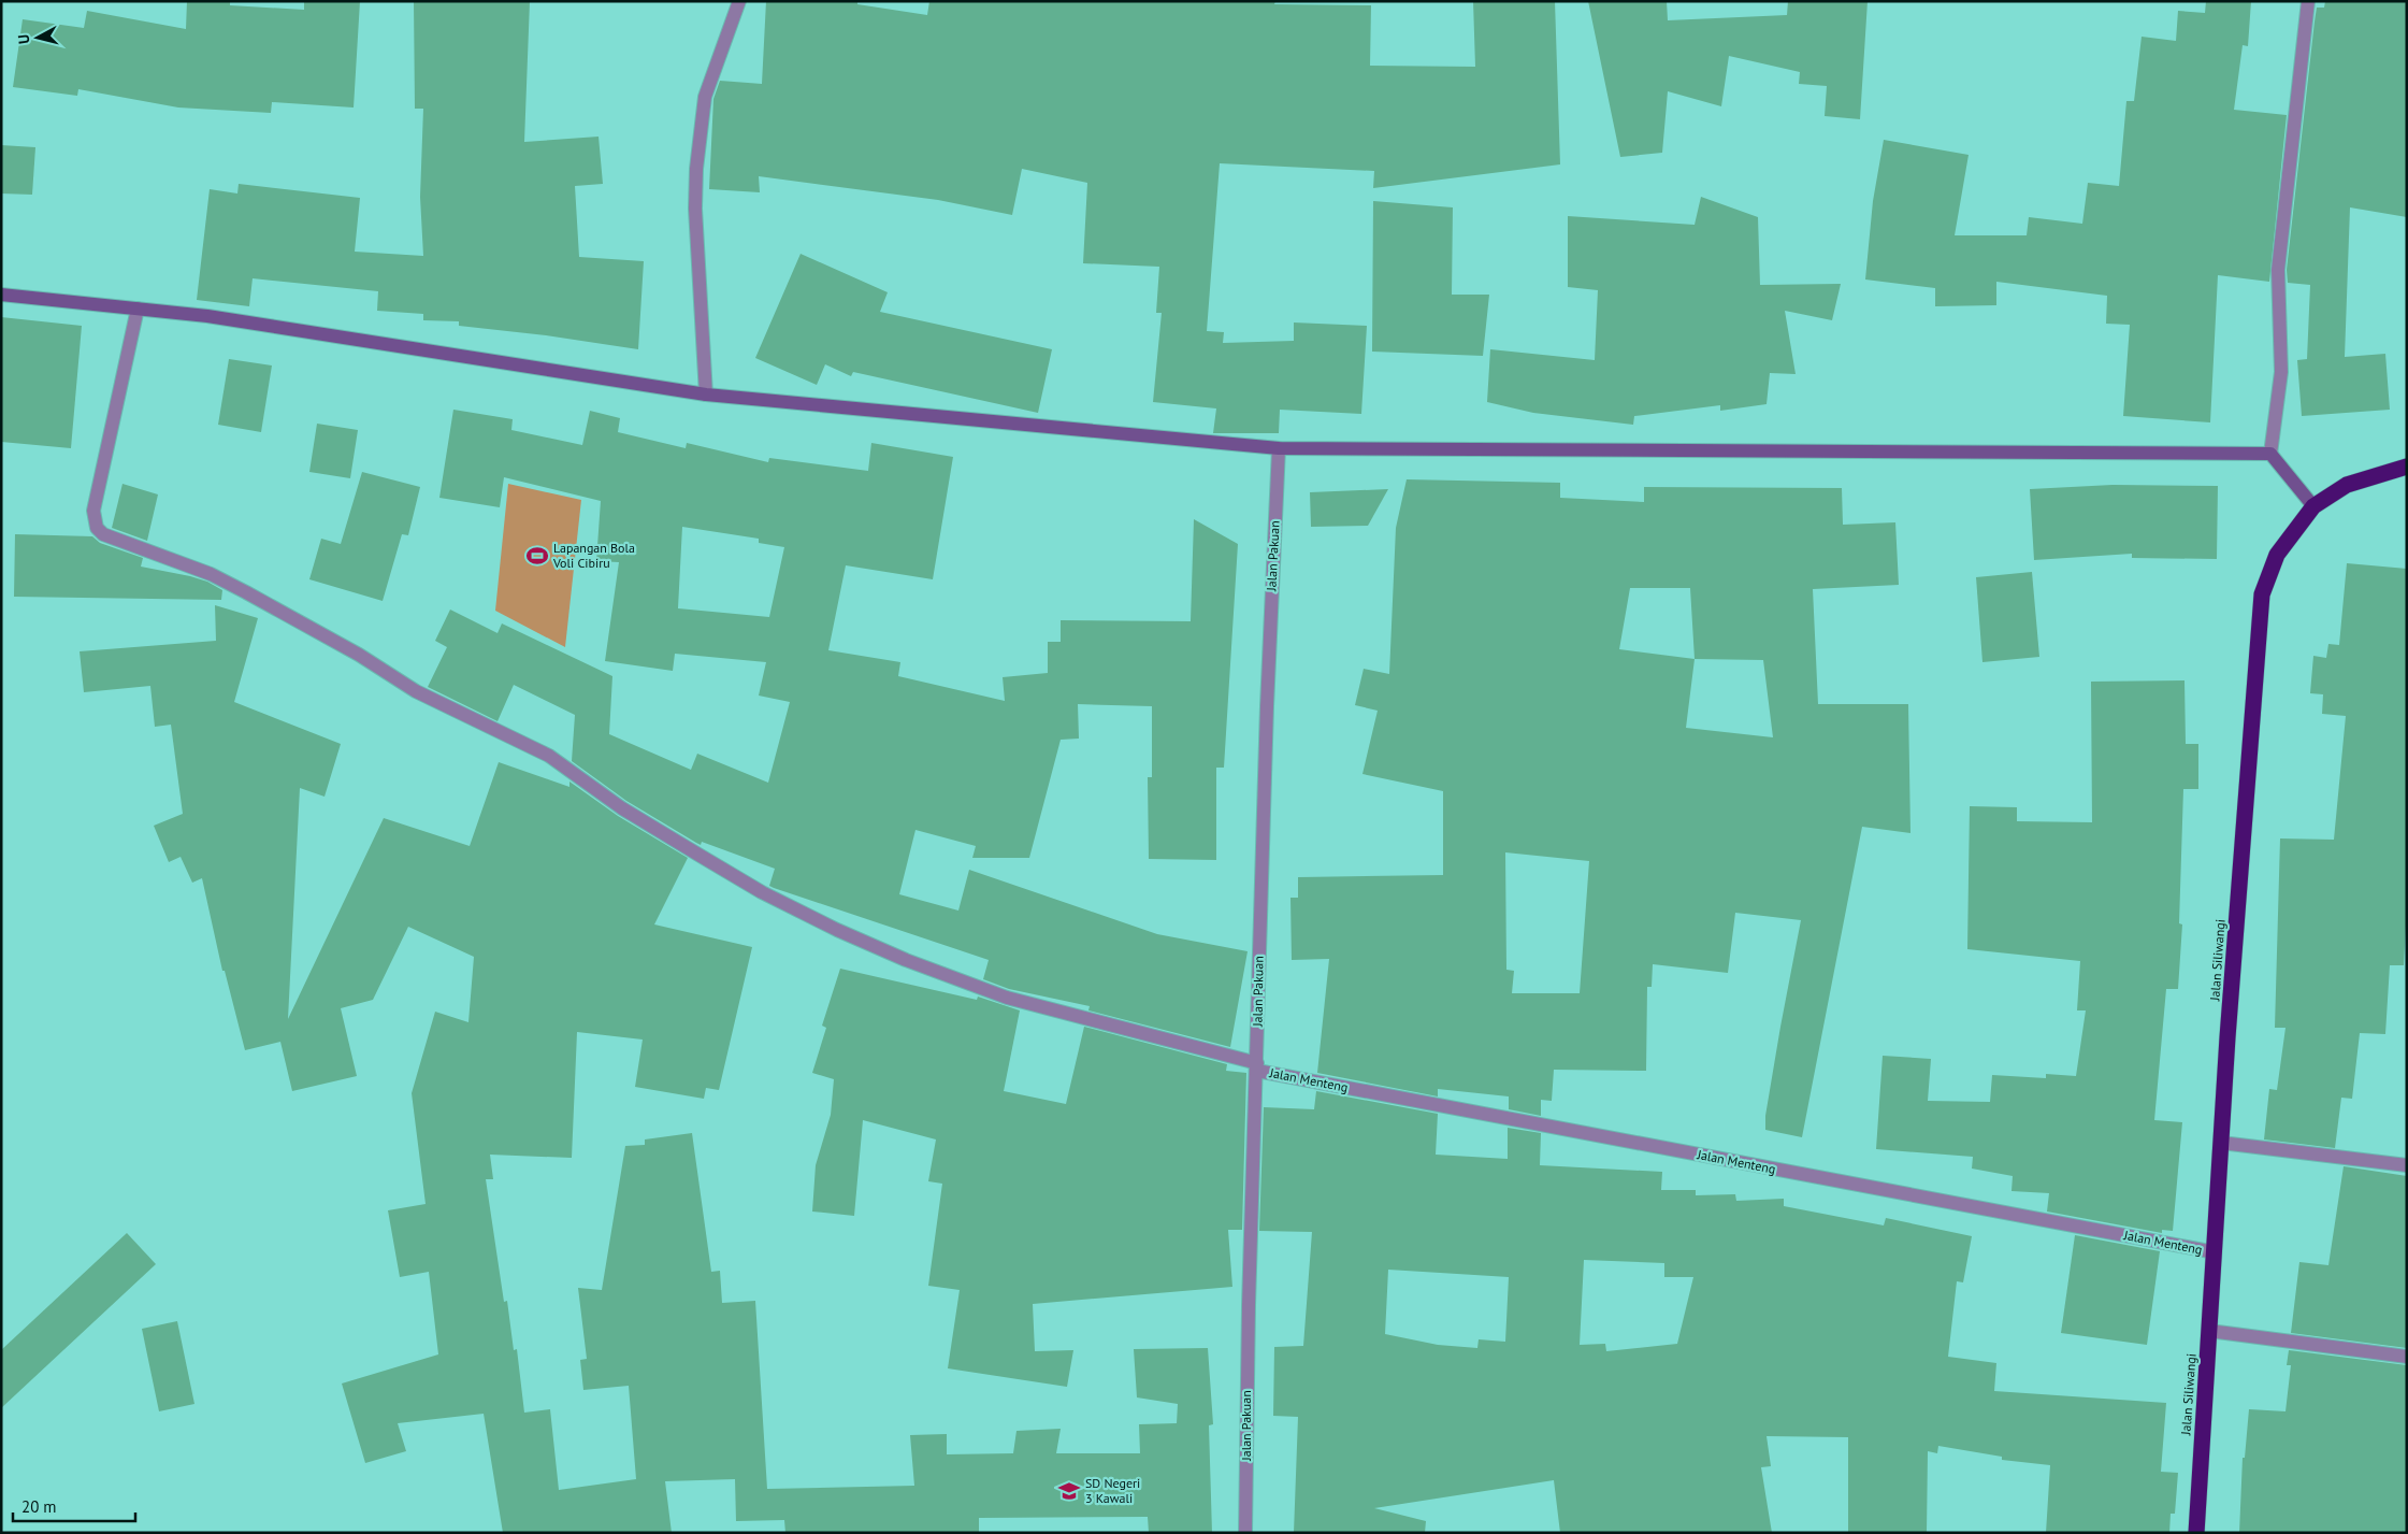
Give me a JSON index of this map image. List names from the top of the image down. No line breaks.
{"streets":{"highway":["Jalan Siliwangi"],"street":["Jalan Pakuan","Jalan Menteng"]},"crossings":[["Jalan Pakuan","Jalan Menteng"],["Jalan Siliwangi","Jalan Menteng"]],"places":{"sports":["Lapangan Bola Voli Cibiru"],"school or university":["SD Negeri 3 Kawali"]},"scale_bar":"20 m","north":"left"}
